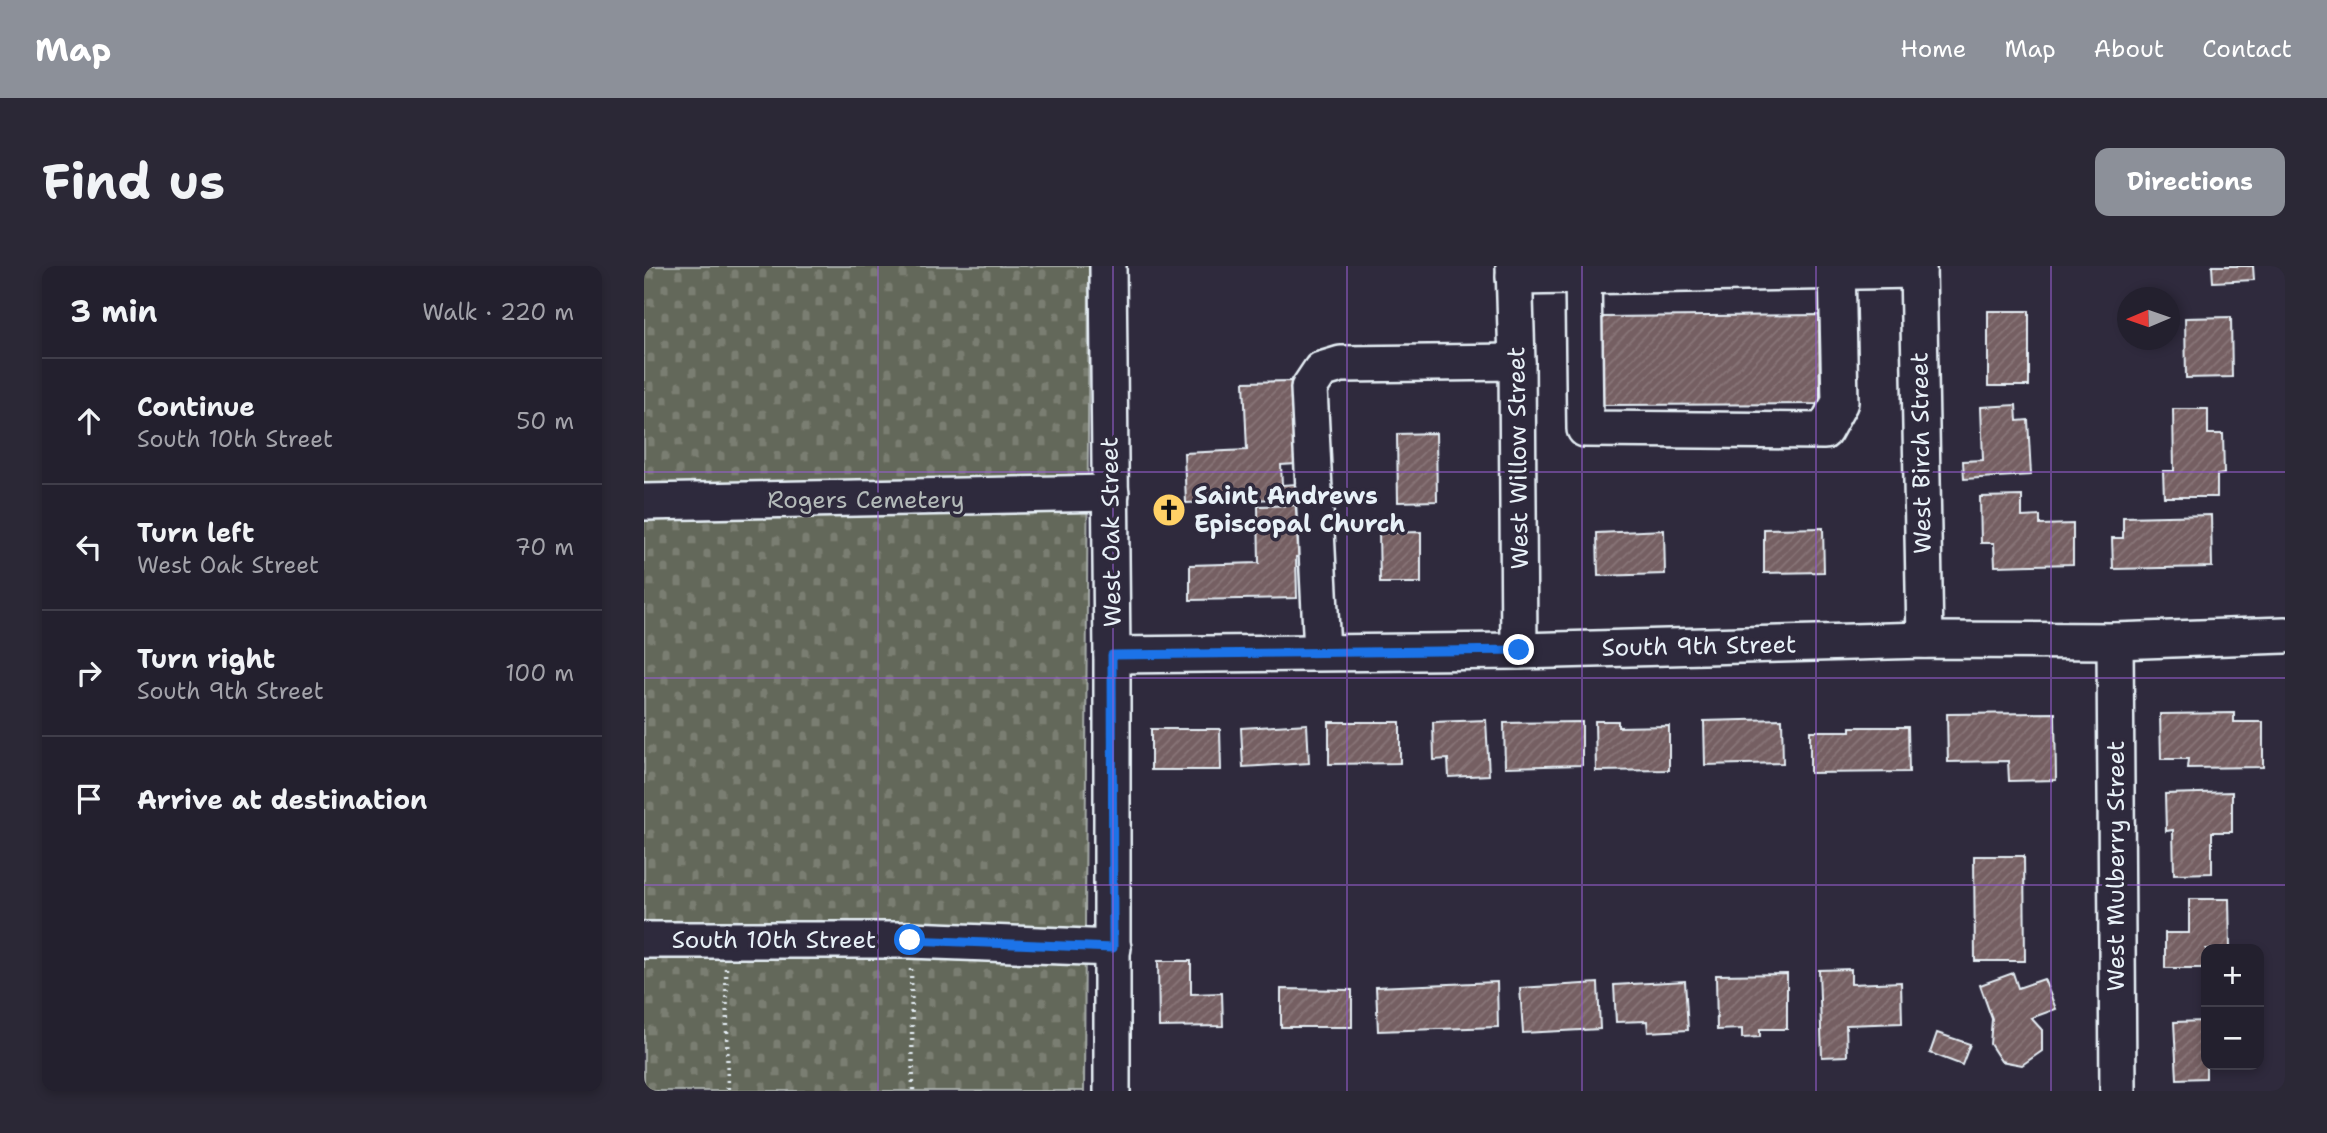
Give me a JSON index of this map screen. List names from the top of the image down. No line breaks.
{"streets":{"street":["West Birch Street","West Willow Street","West Oak Street","South 9th Street","West Mulberry Street","South 10th Street"]},"crossings":[["West Birch Street","South 9th Street"],["West Willow Street","South 9th Street"],["West Oak Street","South 9th Street"],["West Oak Street","South 10th Street"],["South 9th Street","West Mulberry Street"]],"parks":["Rogers Cemetery"],"places":{"church":["Saint Andrews Episcopal Church"]},"north":"left","page":{"header":"Map","nav":["Home","Map","About","Contact"],"buttons":"Directions","title":"Find us","heading":["3 min","Walk · 220 m"],"list":[["Continue","South 10th Street","50 m"],["Turn left","West Oak Street","70 m"],["Turn right","South 9th Street","100 m"],"Arrive at destination"],"map_buttons":["+","−"]}}
